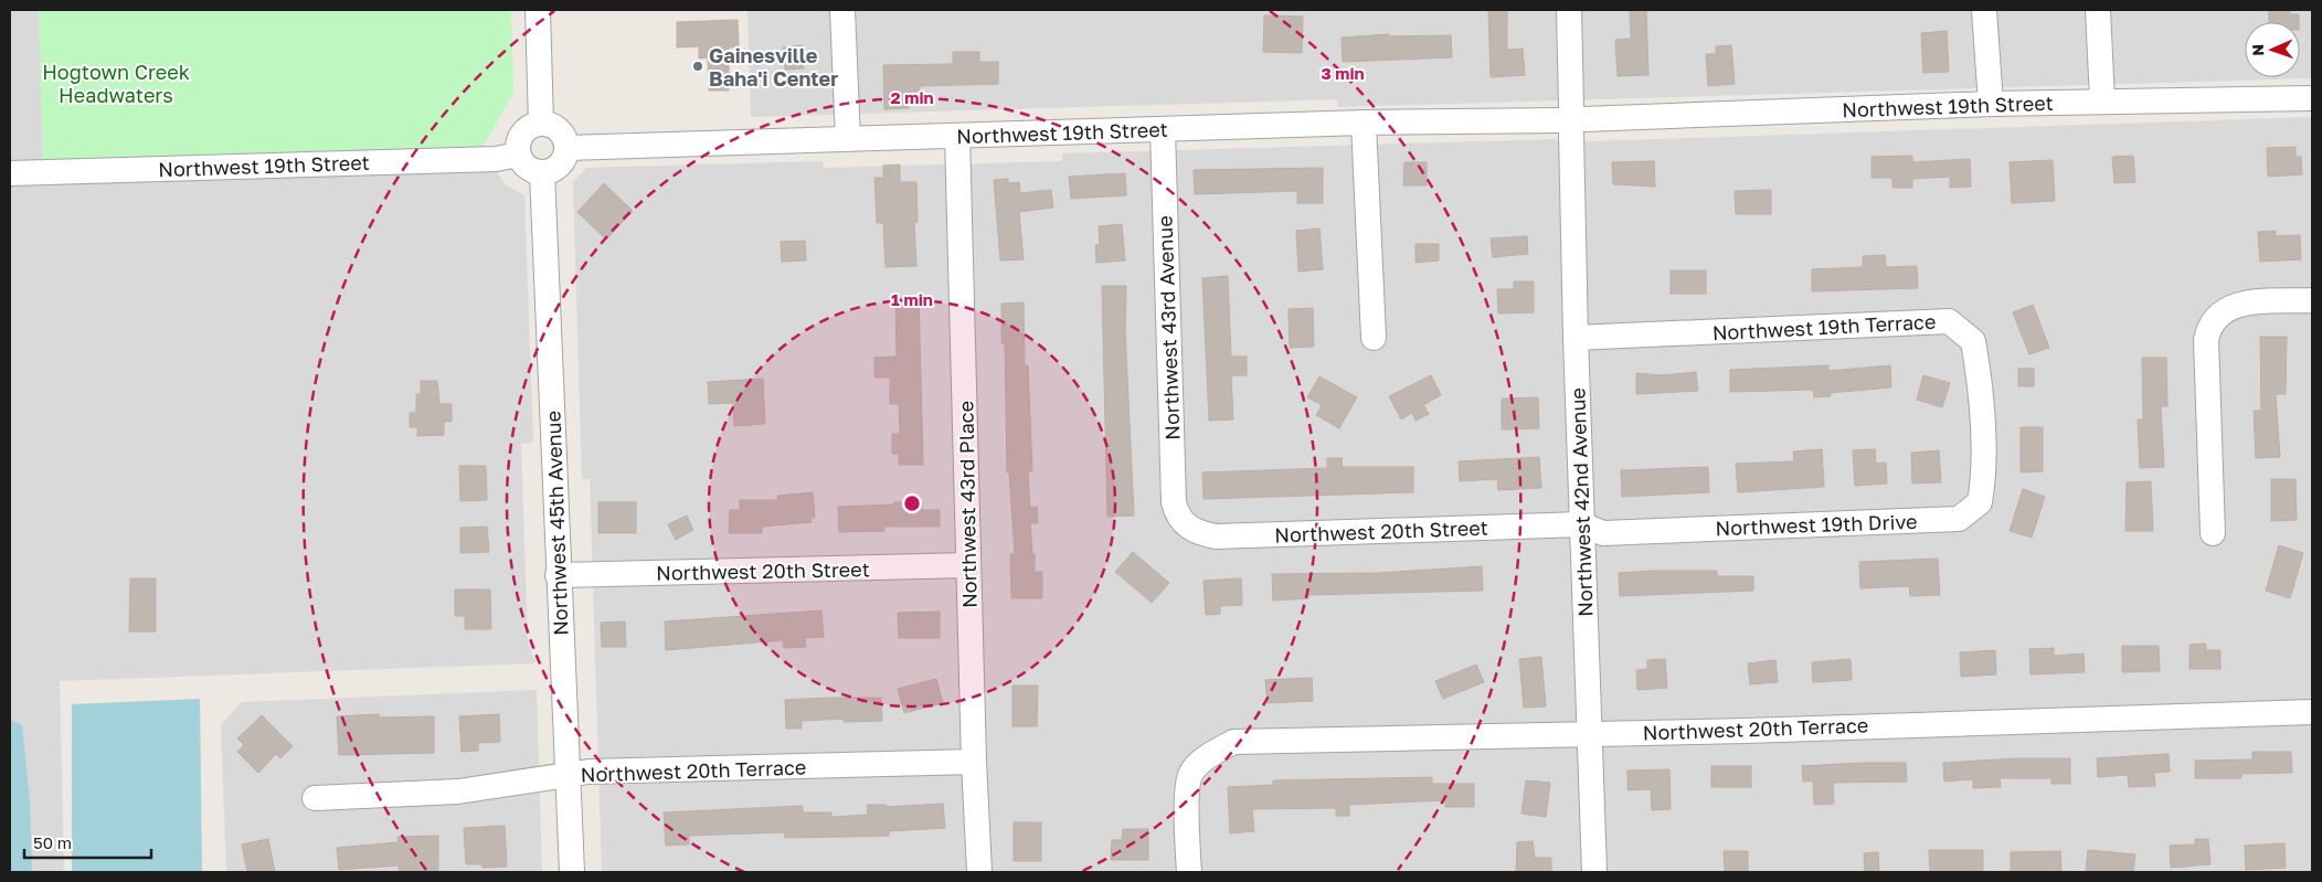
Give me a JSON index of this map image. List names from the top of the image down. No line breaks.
{"streets":{"street":["Northwest 19th Street","Northwest 19th Terrace","Northwest 43rd Avenue","Northwest 42nd Avenue","Northwest 43rd Place","Northwest 45th Avenue","Northwest 19th Drive","Northwest 20th Street","Northwest 20th Terrace"]},"crossings":[["Northwest 19th Street","Northwest 43rd Avenue"],["Northwest 19th Street","Northwest 42nd Avenue"],["Northwest 19th Street","Northwest 43rd Place"],["Northwest 19th Street","Northwest 45th Avenue"],["Northwest 19th Terrace","Northwest 42nd Avenue"],["Northwest 19th Terrace","Northwest 19th Drive"],["Northwest 43rd Avenue","Northwest 20th Street"],["Northwest 42nd Avenue","Northwest 19th Drive"],["Northwest 42nd Avenue","Northwest 20th Street"],["Northwest 42nd Avenue","Northwest 20th Terrace"],["Northwest 43rd Place","Northwest 20th Street"],["Northwest 43rd Place","Northwest 20th Terrace"],["Northwest 45th Avenue","Northwest 20th Street"],["Northwest 45th Avenue","Northwest 20th Terrace"],["Northwest 19th Drive","Northwest 20th Street"]],"parks":["Hogtown Creek Headwaters"],"places":["Gainesville Baha'i Center"],"scale_bar":"50 m","north":"left","rings":["3 min","2 min","1 min"]}
